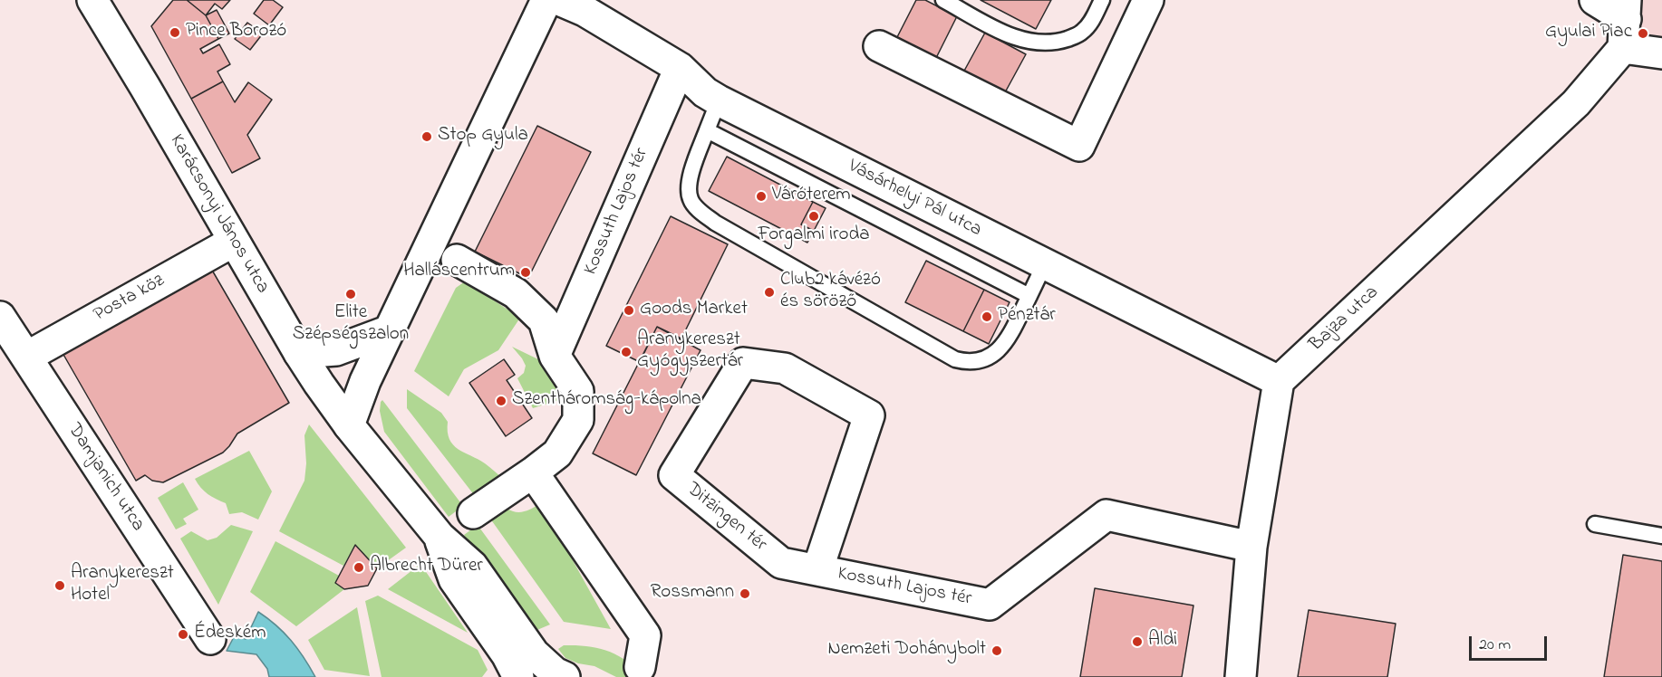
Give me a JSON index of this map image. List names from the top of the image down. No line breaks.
{"streets":{"street":["Vásárhelyi Pál utca","Kossuth Lajos tér","Karácsonyi János utca","Posta köz","Bajza utca","Damjanich utca","Ditzingen tér"]},"crossings":[["Vásárhelyi Pál utca","Kossuth Lajos tér"],["Vásárhelyi Pál utca","Bajza utca"],["Kossuth Lajos tér","Ditzingen tér"],["Karácsonyi János utca","Posta köz"],["Posta köz","Damjanich utca"]],"places":["Pince Borozó","Gyulai Piac","Stop Gyula","Váróterem","Forgalmi iroda","Halláscentrum","Club2 kávézó és söröző","Elite Szépségszalon","Goods Market","Pénztár","Aranykereszt Gyógyszertár","Szentháromság-kápolna","Albrecht Dürer","Aranykereszt Hotel","Rossmann","Édeském","Aldi","Nemzeti Dohánybolt"],"scale_bar":"20 m"}
